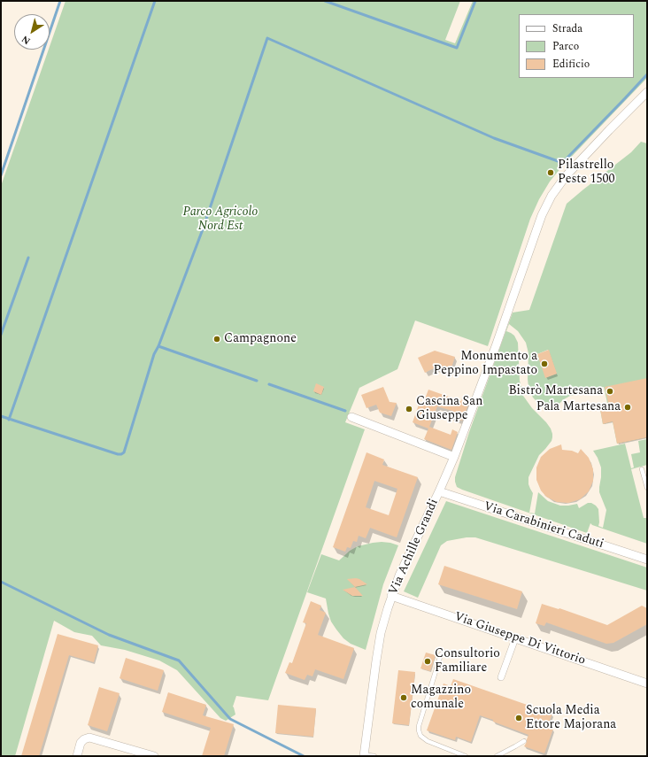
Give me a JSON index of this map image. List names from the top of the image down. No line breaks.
{"streets":{"street":["Via Carabinieri Caduti","Via Achille Grandi","Via Giuseppe Di Vittorio"]},"crossings":[["Via Carabinieri Caduti","Via Achille Grandi"],["Via Achille Grandi","Via Giuseppe Di Vittorio"]],"parks":["Parco Agricolo Nord Est"],"places":["Pilastrello Peste 1500","Campagnone","Monumento a Peppino Impastato","Bistrò Martesana","Pala Martesana","Cascina San Giuseppe","Consultorio Familiare","Magazzino comunale","Scuola Media Ettore Majorana"],"legend":["Strada","Parco","Edificio"],"north":"bottom left"}
